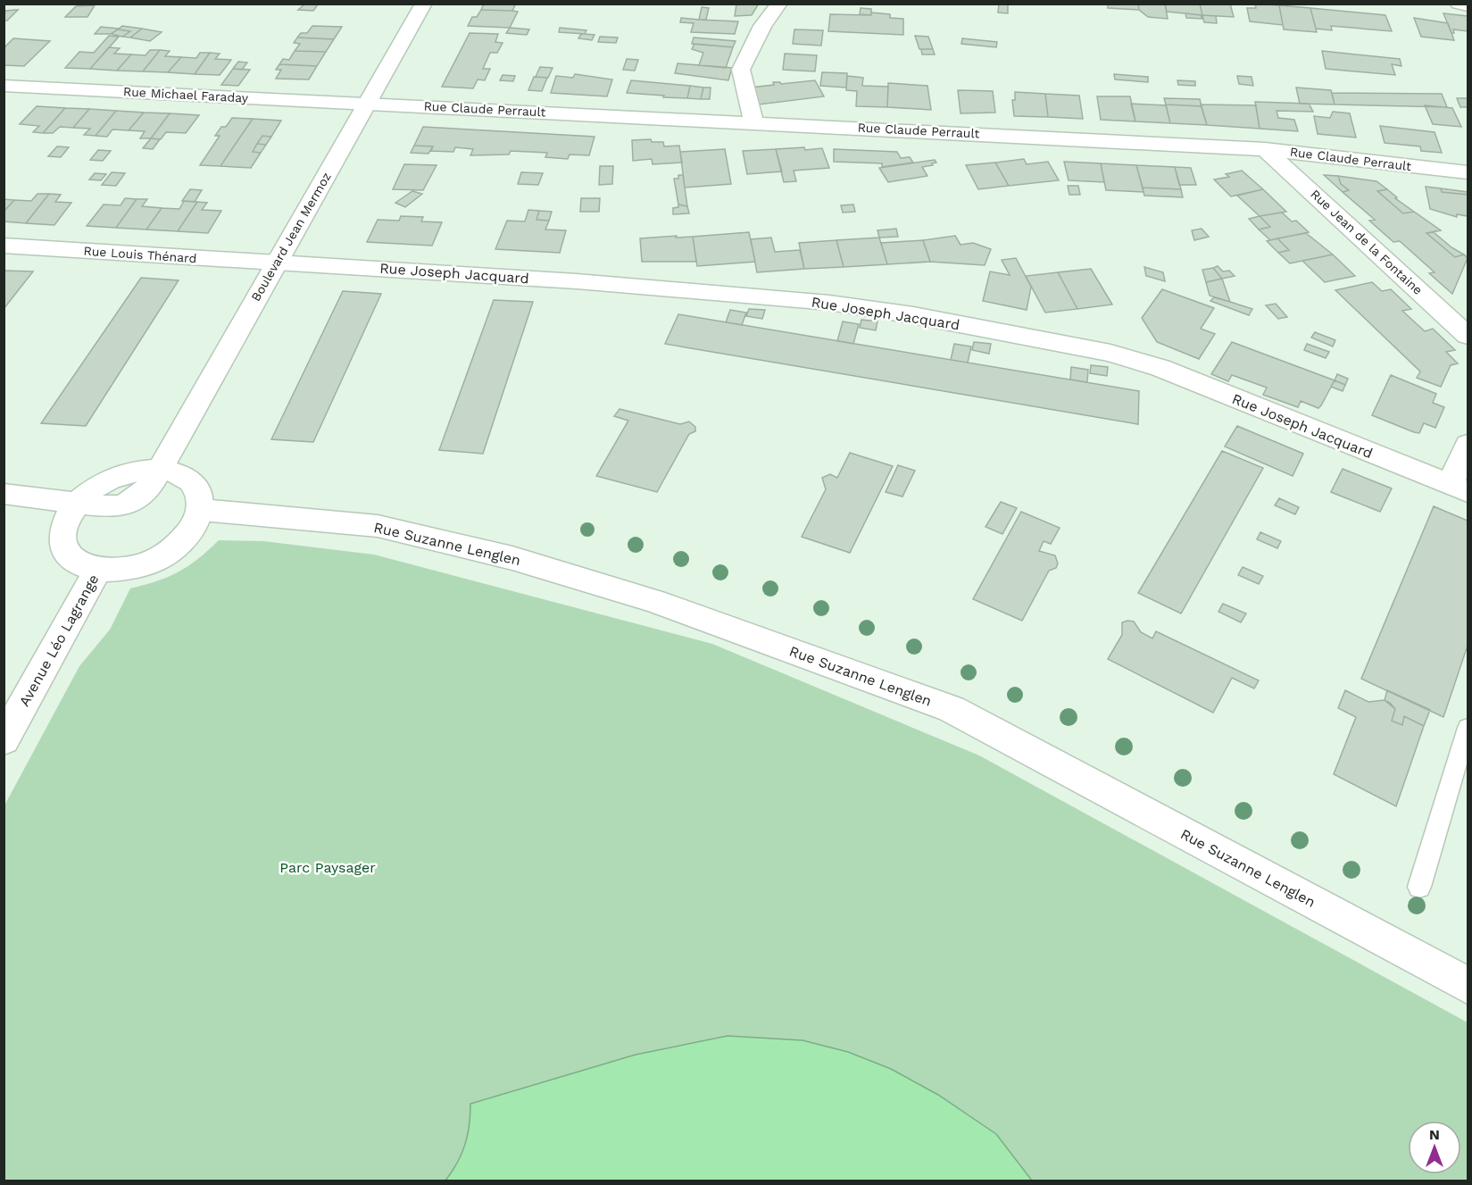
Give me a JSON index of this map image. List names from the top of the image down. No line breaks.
{"streets":{"street":["Rue Michael Faraday","Rue Claude Perrault","Boulevard Jean Mermoz","Rue Jean de la Fontaine","Rue Louis Thénard","Rue Joseph Jacquard","Rue Suzanne Lenglen","Avenue Léo Lagrange"]},"crossings":[["Rue Michael Faraday","Rue Claude Perrault"],["Rue Michael Faraday","Boulevard Jean Mermoz"],["Rue Claude Perrault","Boulevard Jean Mermoz"],["Rue Claude Perrault","Rue Jean de la Fontaine"],["Boulevard Jean Mermoz","Rue Louis Thénard"],["Boulevard Jean Mermoz","Rue Joseph Jacquard"],["Boulevard Jean Mermoz","Rue Suzanne Lenglen"],["Boulevard Jean Mermoz","Avenue Léo Lagrange"],["Rue Louis Thénard","Rue Joseph Jacquard"],["Rue Suzanne Lenglen","Avenue Léo Lagrange"]],"parks":["Parc Paysager"],"north":"top"}
